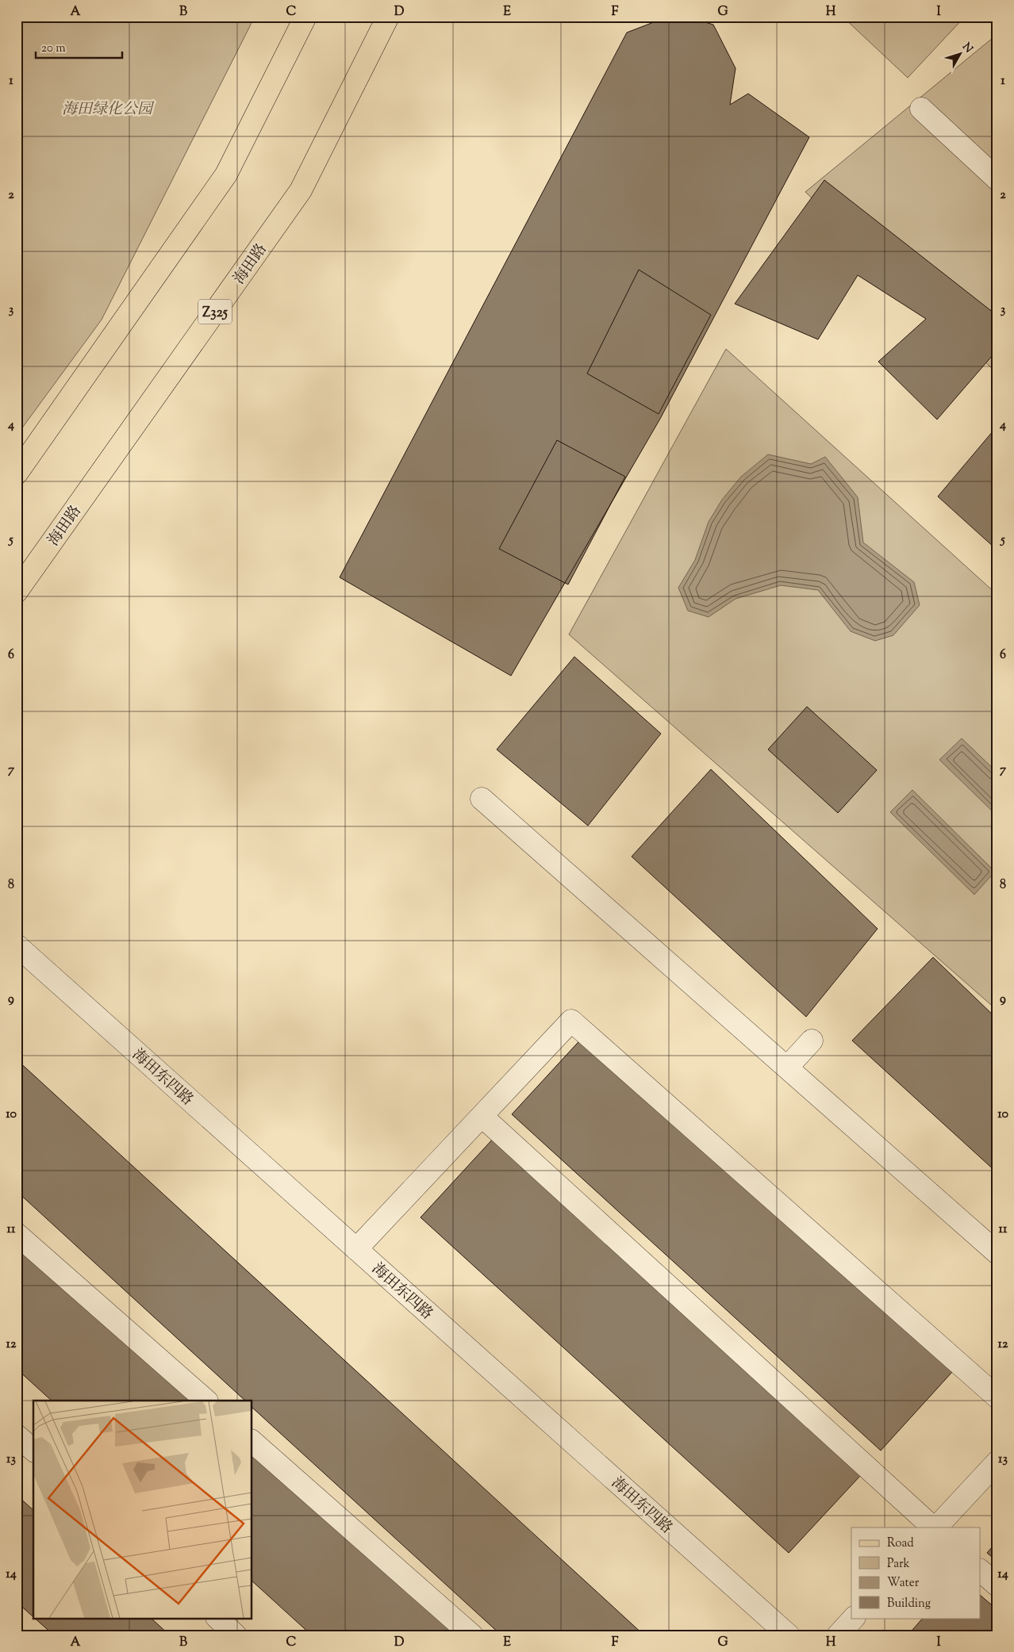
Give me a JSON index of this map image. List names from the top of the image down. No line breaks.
{"streets":{"main road":["海田路","Z325"],"lane":["海田东四路"]},"parks":["海田绿化公园"],"legend":["Road","Park","Water","Building"],"scale_bar":"20 m","north":"top right","grid":{"columns":["A","B","C","D","E","F","G","H","I"],"rows":["1","2","3","4","5","6","7","8","9","10","11","12","13","14"]}}
